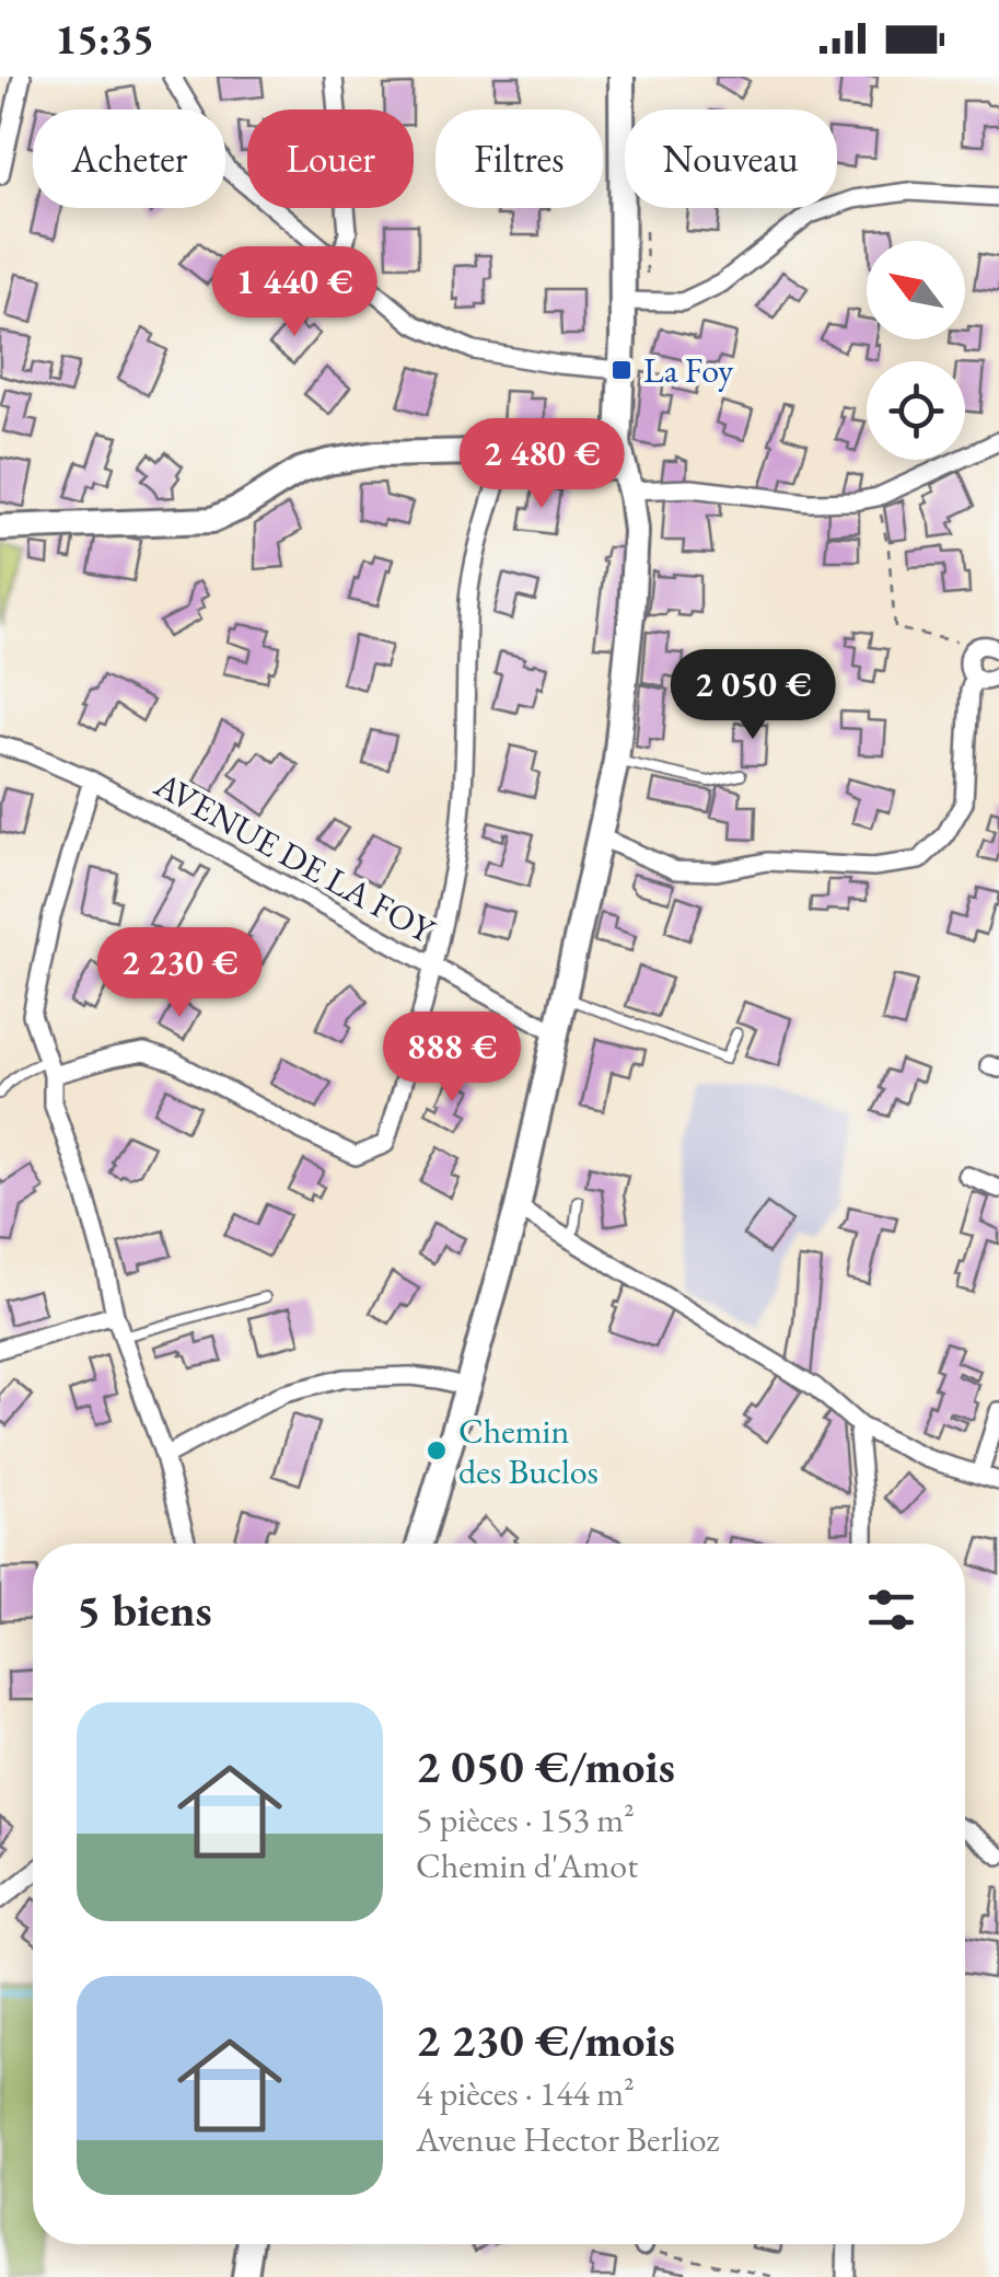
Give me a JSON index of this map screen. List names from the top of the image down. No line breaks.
{"streets":{"street":["AVENUE DE LA FOY"]},"places":{"transit":["La Foy"],"other":["Chemin des Buclos"]},"north":"top left","page":{"status":"15:35","chip":["Acheter","Louer","Filtres","Nouveau"],"price":["1 440 €","2 480 €","2 050 €","2 230 €","888 €"],"heading":"5 biens","list":[{"name":"2 050 €/mois","note":"5 pièces · 153 m² · Chemin d'Amot"},{"name":"2 230 €/mois","note":"4 pièces · 144 m² · Avenue Hector Berlioz"}]}}
